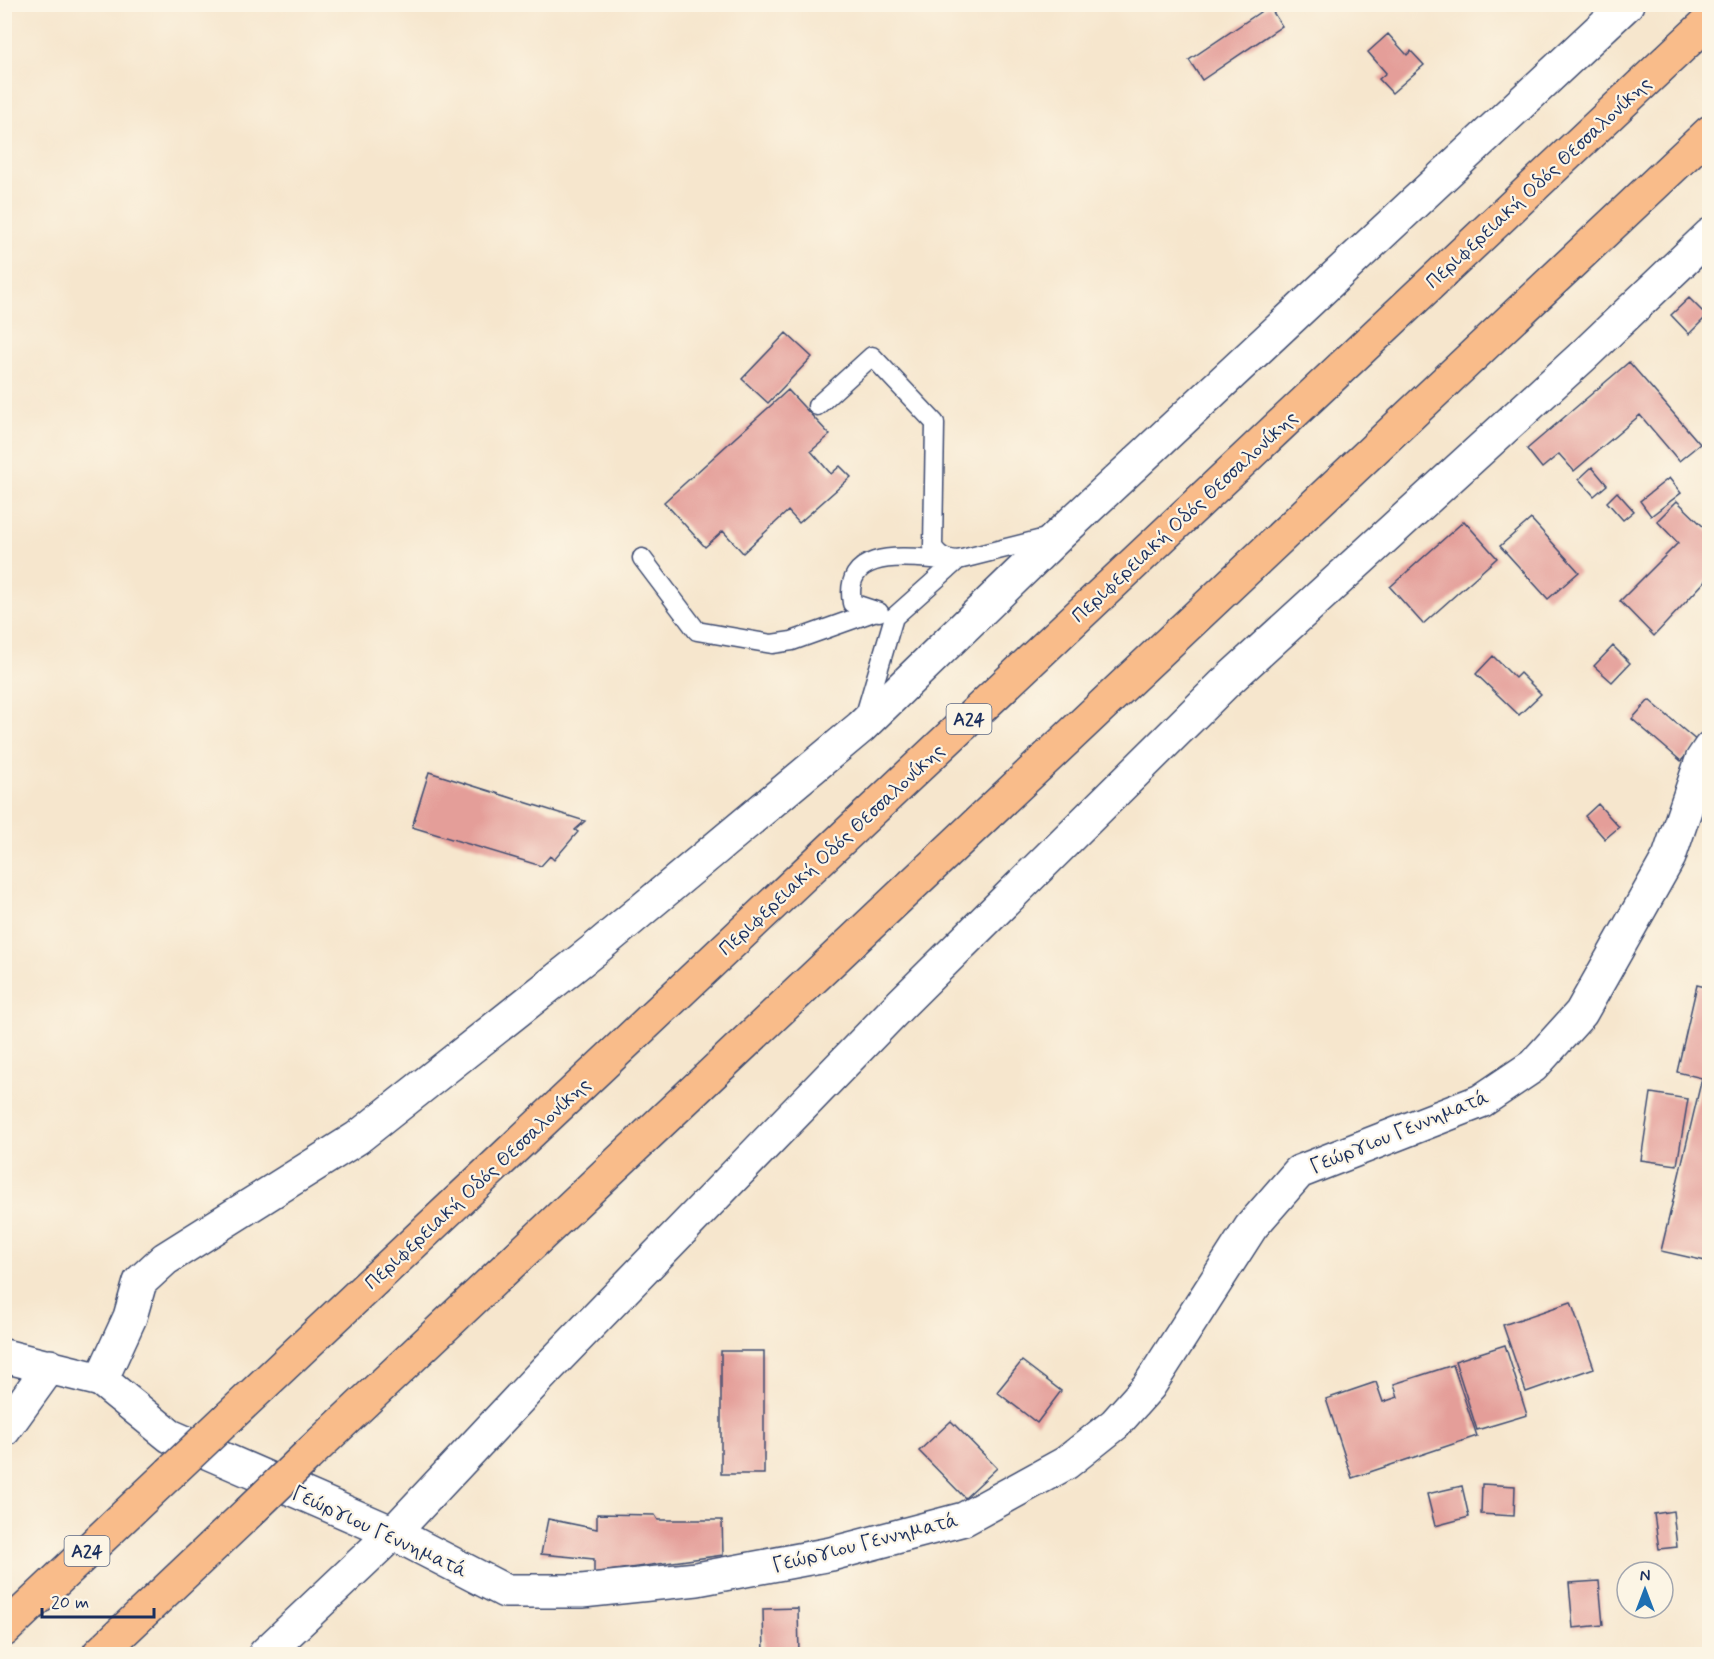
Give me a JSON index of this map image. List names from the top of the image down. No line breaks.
{"streets":{"highway":["Περιφερειακή Οδός Θεσσαλονίκης","Α24"],"street":["Γεώργιου Γεννηματά"]},"scale_bar":"20 m","north":"top"}
